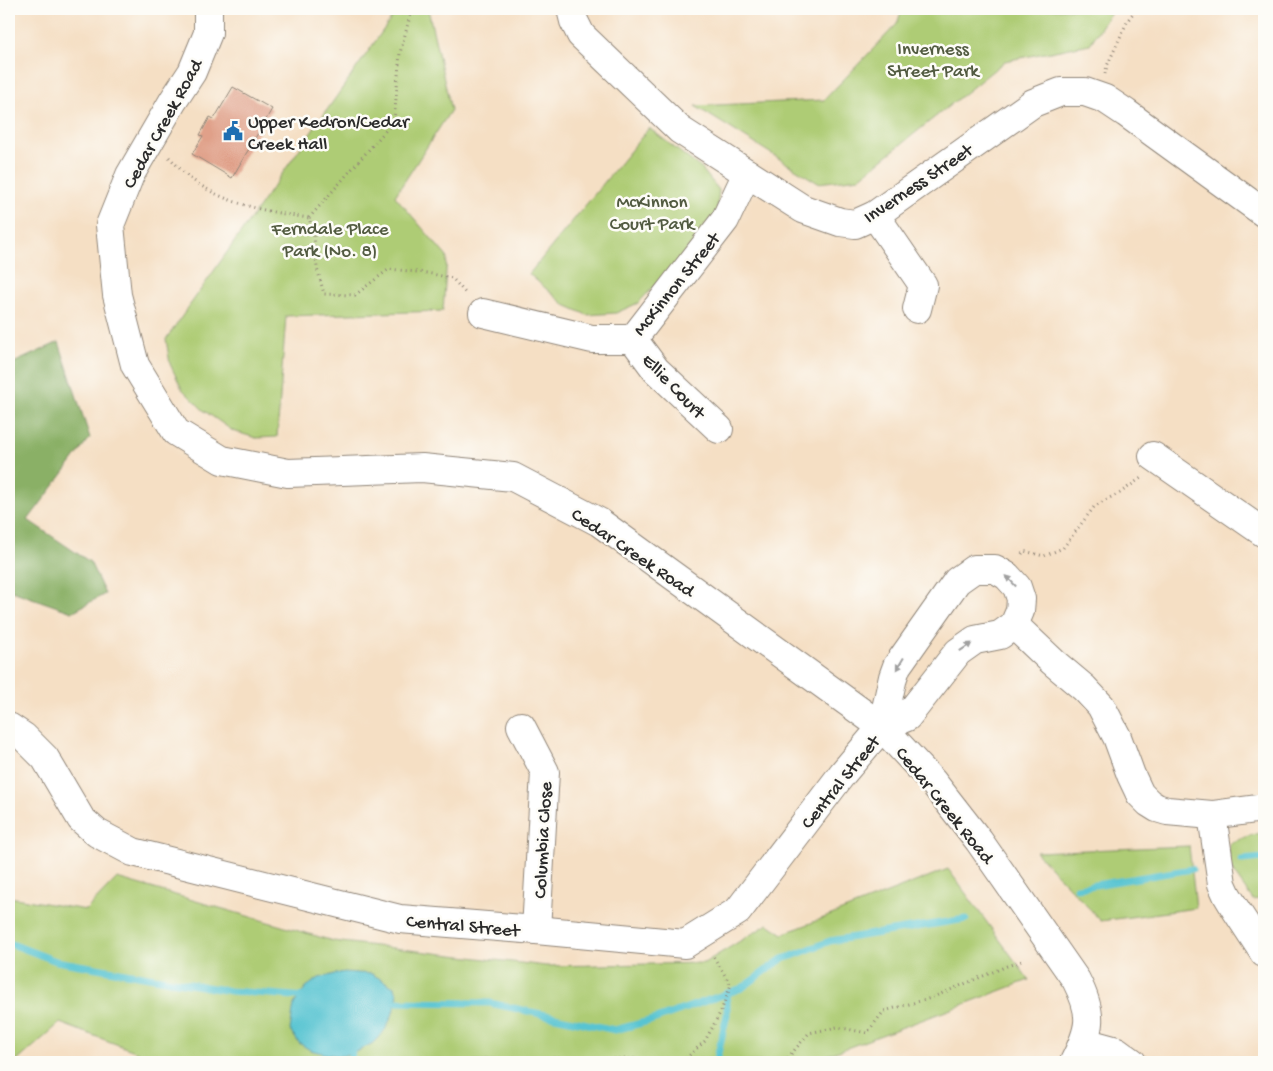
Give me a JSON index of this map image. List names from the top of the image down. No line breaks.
{"streets":{"street":["Cedar Creek Road","Inverness Street","McKinnon Street","Ellie Court","Central Street","Columbia Close"]},"crossings":[["Cedar Creek Road","Central Street"],["Inverness Street","McKinnon Street"],["McKinnon Street","Ellie Court"],["Central Street","Columbia Close"]],"parks":["Inverness Street Park","McKinnon Court Park","Ferndale Place Park (No. 8)"],"places":{"public building":["Upper Kedron/Cedar Creek Hall"]}}
